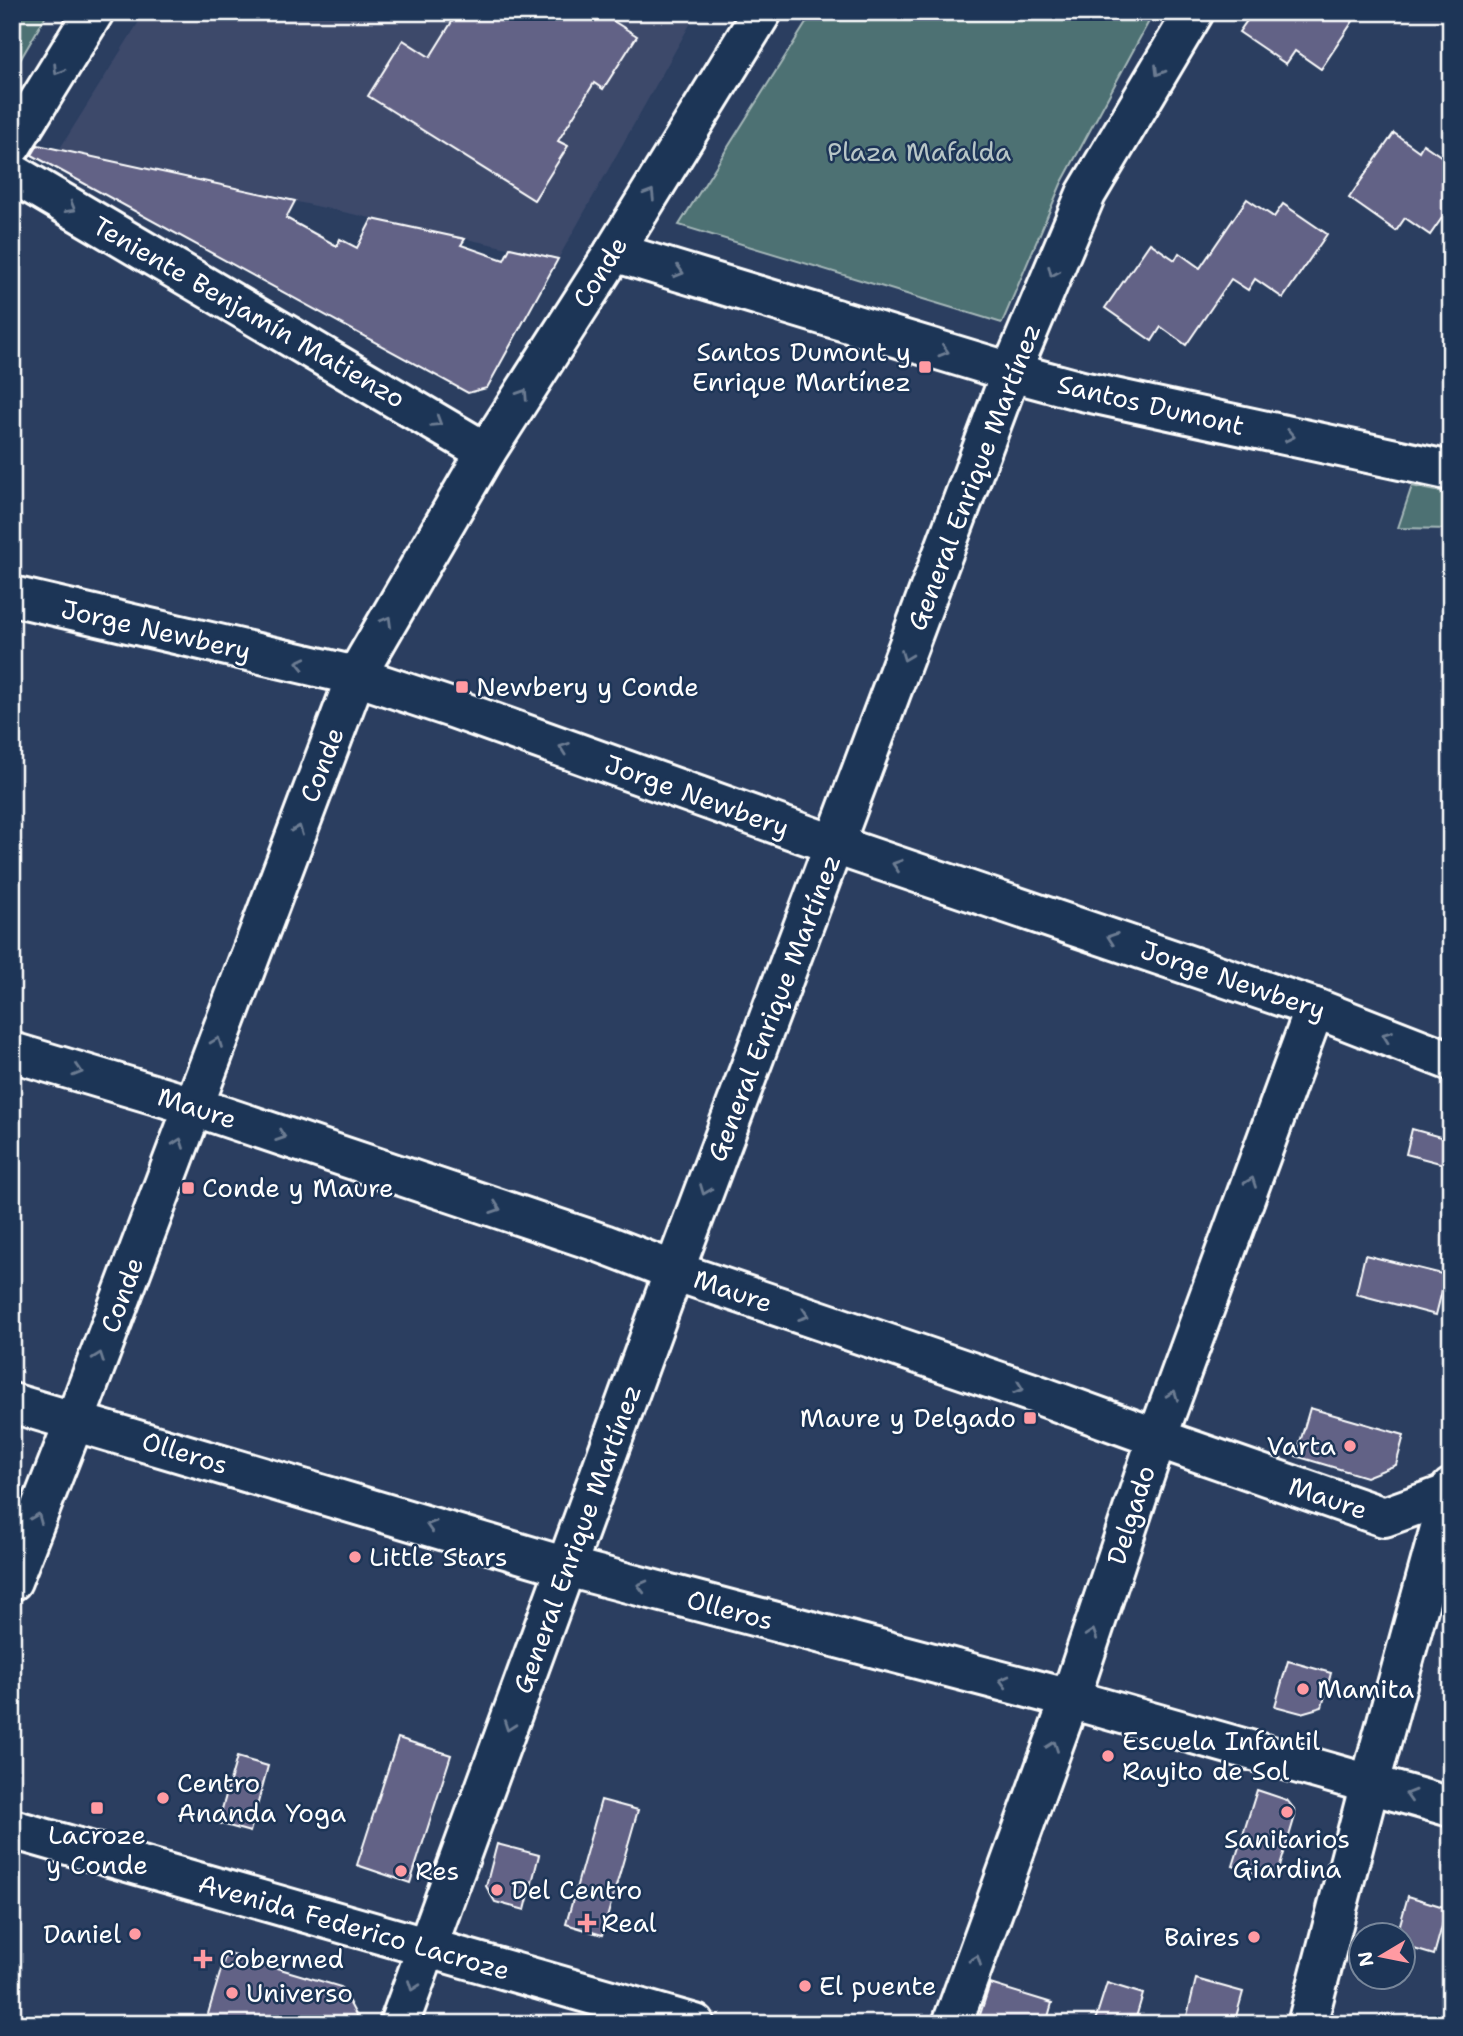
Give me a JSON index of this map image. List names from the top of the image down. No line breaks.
{"streets":{"street":["Conde","Teniente Benjamín Matienzo","Santos Dumont","General Enrique Martínez","Jorge Newbery","Maure","Olleros","Delgado","Avenida Federico Lacroze"]},"crossings":[["Conde","Teniente Benjamín Matienzo"],["Conde","Santos Dumont"],["Conde","Jorge Newbery"],["Conde","Maure"],["Conde","Olleros"],["Santos Dumont","General Enrique Martínez"],["General Enrique Martínez","Jorge Newbery"],["General Enrique Martínez","Maure"],["General Enrique Martínez","Olleros"],["General Enrique Martínez","Avenida Federico Lacroze"],["Jorge Newbery","Delgado"],["Maure","Delgado"],["Olleros","Delgado"]],"one_way":["Conde","Teniente Benjamín Matienzo","Santos Dumont","General Enrique Martínez","Jorge Newbery","Maure","Olleros"],"parks":["Plaza Mafalda"],"places":{"transit":["Santos Dumont y Enrique Martínez","Newbery y Conde","Conde y Maure","Maure y Delgado","Lacroze y Conde"],"other":["Varta","Little Stars","Mamita","Escuela Infantil Rayito de Sol","Centro Ananda Yoga","Sanitarios Giardina","Res","Del Centro","Daniel","Baires","El puente","Universo"],"health":["Real","Cobermed"]},"north":"left"}
